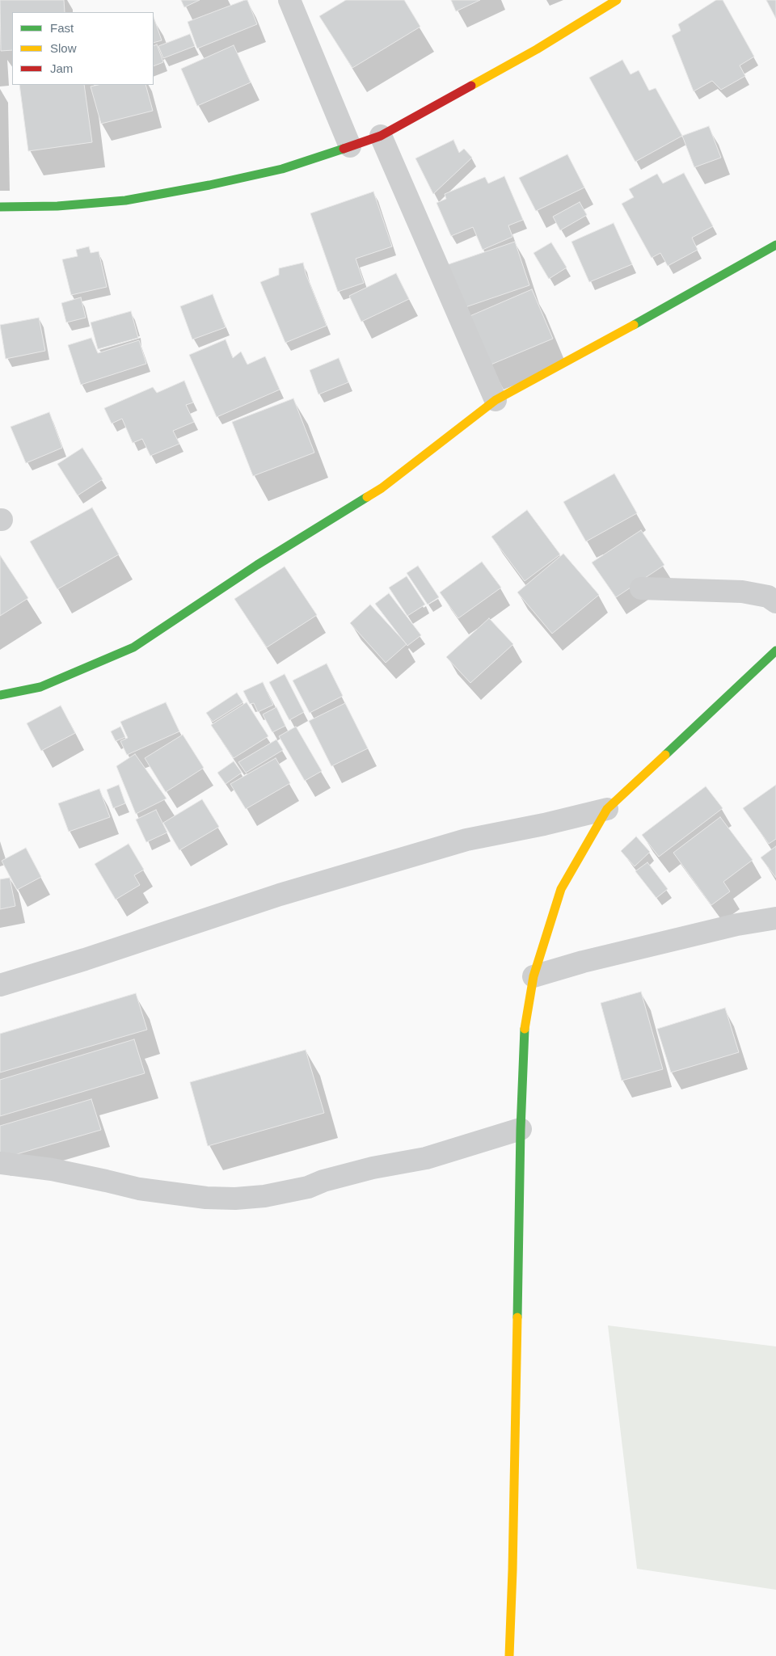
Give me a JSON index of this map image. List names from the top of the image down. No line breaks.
{"legend":["Fast","Slow","Jam"]}
